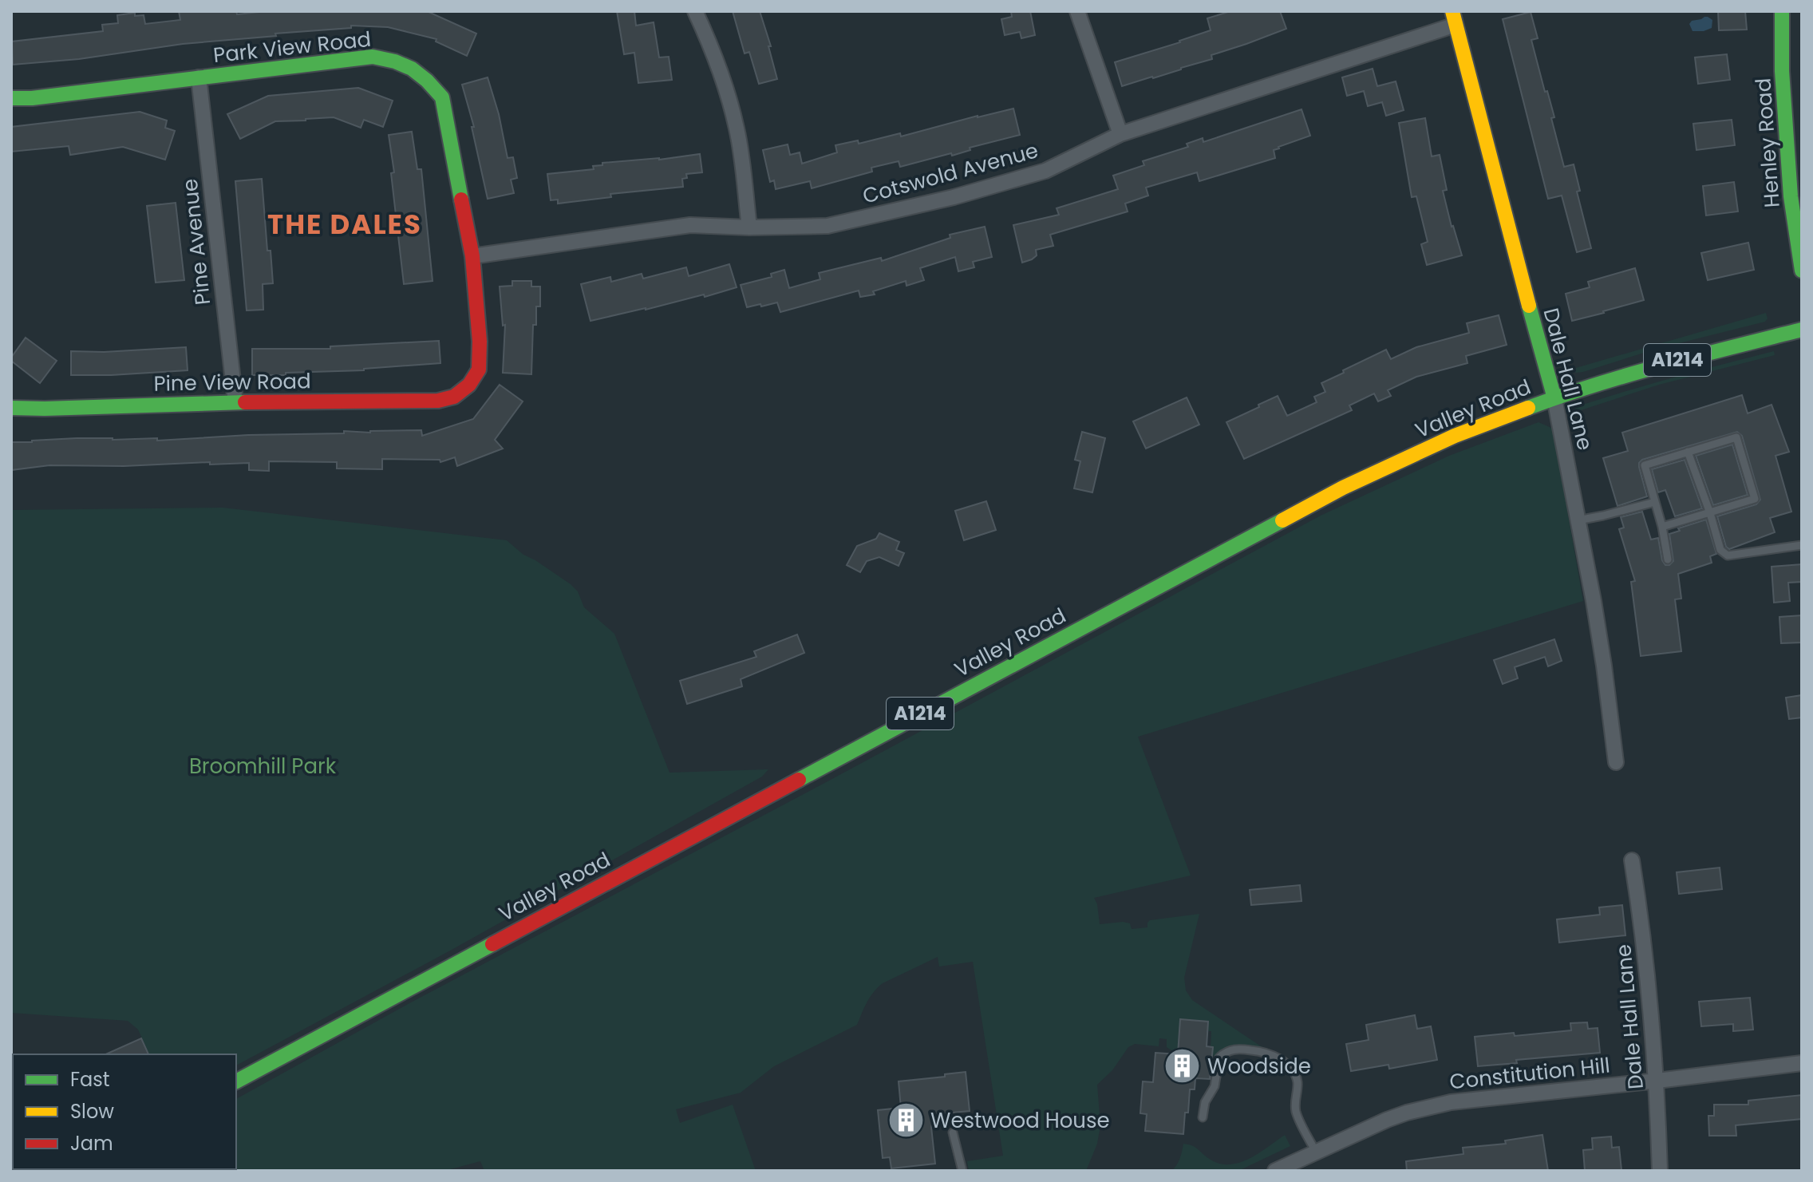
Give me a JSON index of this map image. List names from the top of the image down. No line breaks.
{"streets":{"street":["Park View Road","Henley Road","Cotswold Avenue","Pine Avenue","A1214","Dale Hall Lane","Pine View Road","Valley Road","Constitution Hill"]},"crossings":[["Park View Road","Cotswold Avenue"],["Park View Road","Pine Avenue"],["Park View Road","Pine View Road"],["Cotswold Avenue","Dale Hall Lane"],["Pine Avenue","Pine View Road"],["Dale Hall Lane","Valley Road"],["Dale Hall Lane","Constitution Hill"]],"districts":["THE DALES"],"parks":["Broomhill Park"],"places":{"building":["Woodside","Westwood House"]},"legend":["Fast","Slow","Jam"]}
